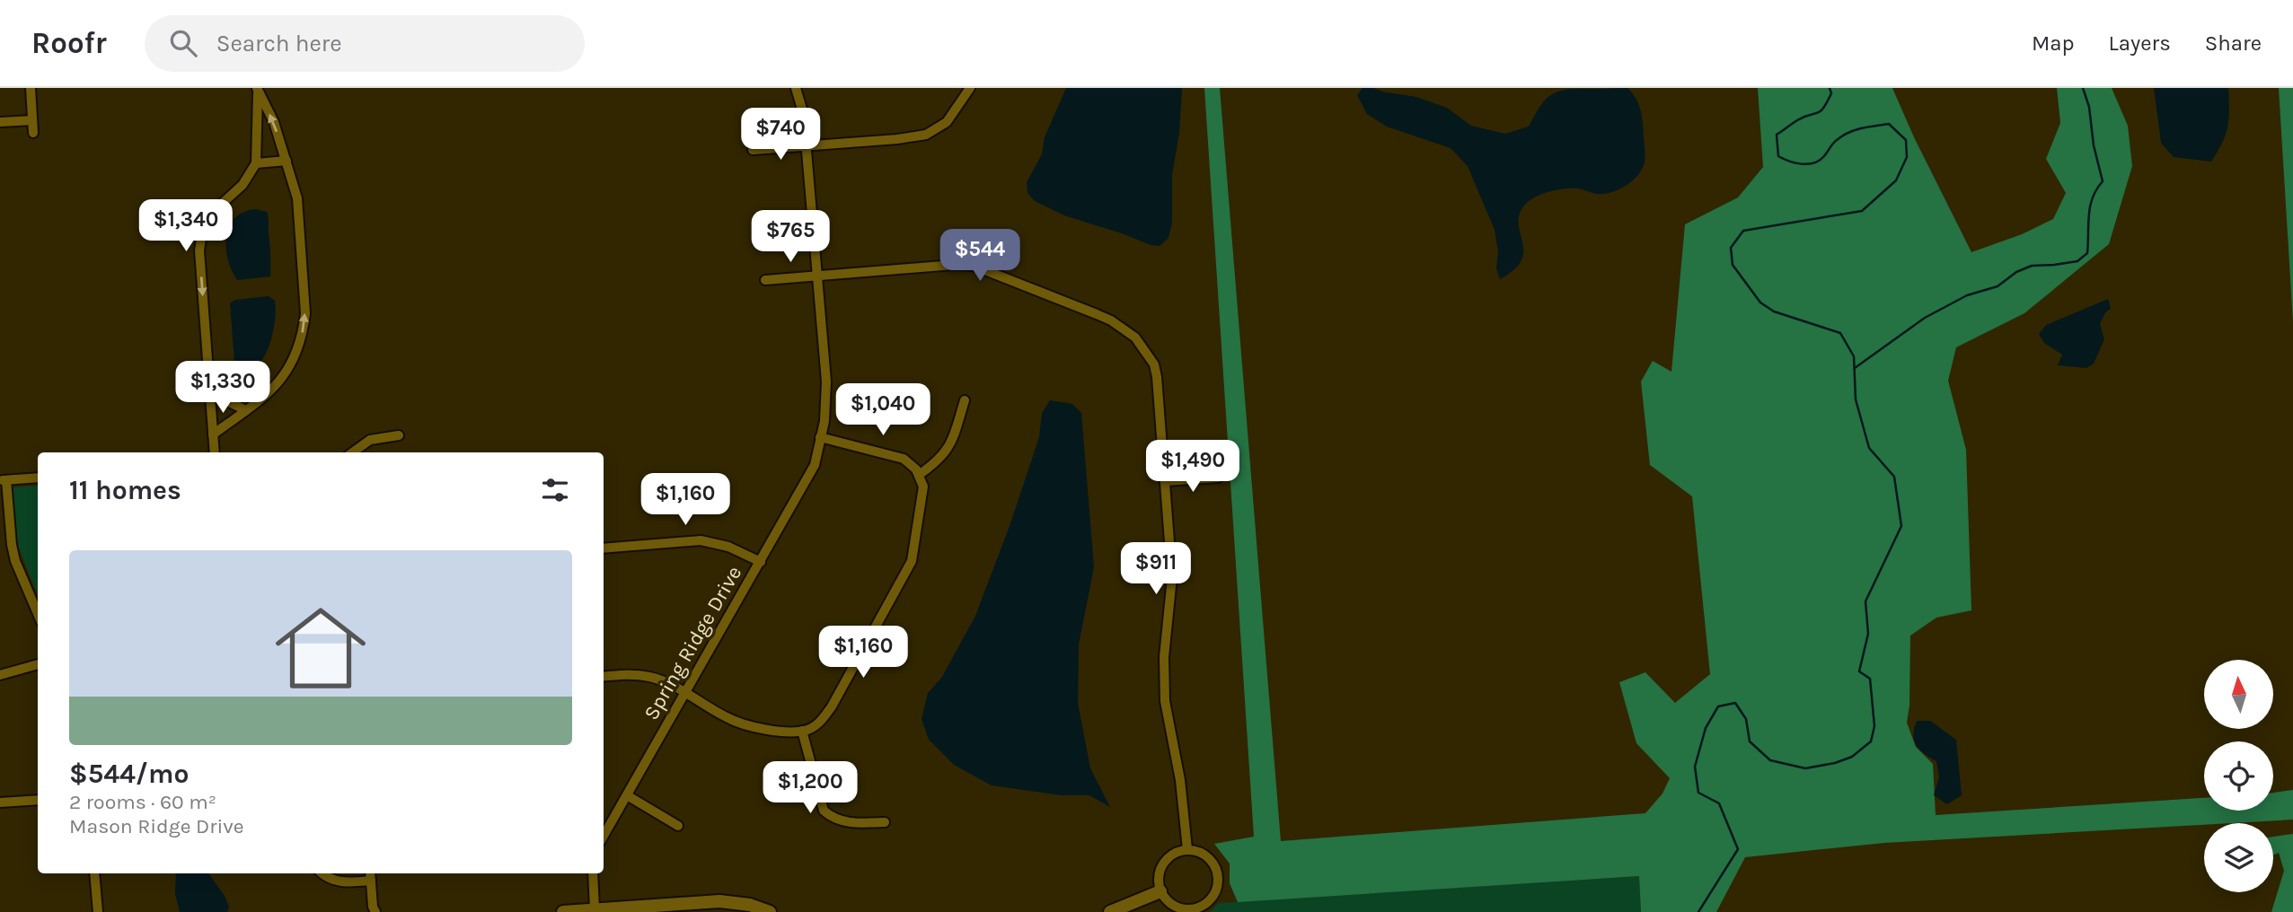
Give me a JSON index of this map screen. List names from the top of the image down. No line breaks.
{"streets":{"street":["Spring Ridge Drive"]},"north":"top","page":{"header":"Roofr","search":"Search here","nav":["Map","Layers","Share"],"price":["$740","$1,340","$765","$544","$1,330","$1,040","$1,490","$1,160","$911","$1,160","$1,200"],"heading":"11 homes","list":[{"name":"$544/mo","note":"2 rooms · 60 m² · Mason Ridge Drive"}]}}
